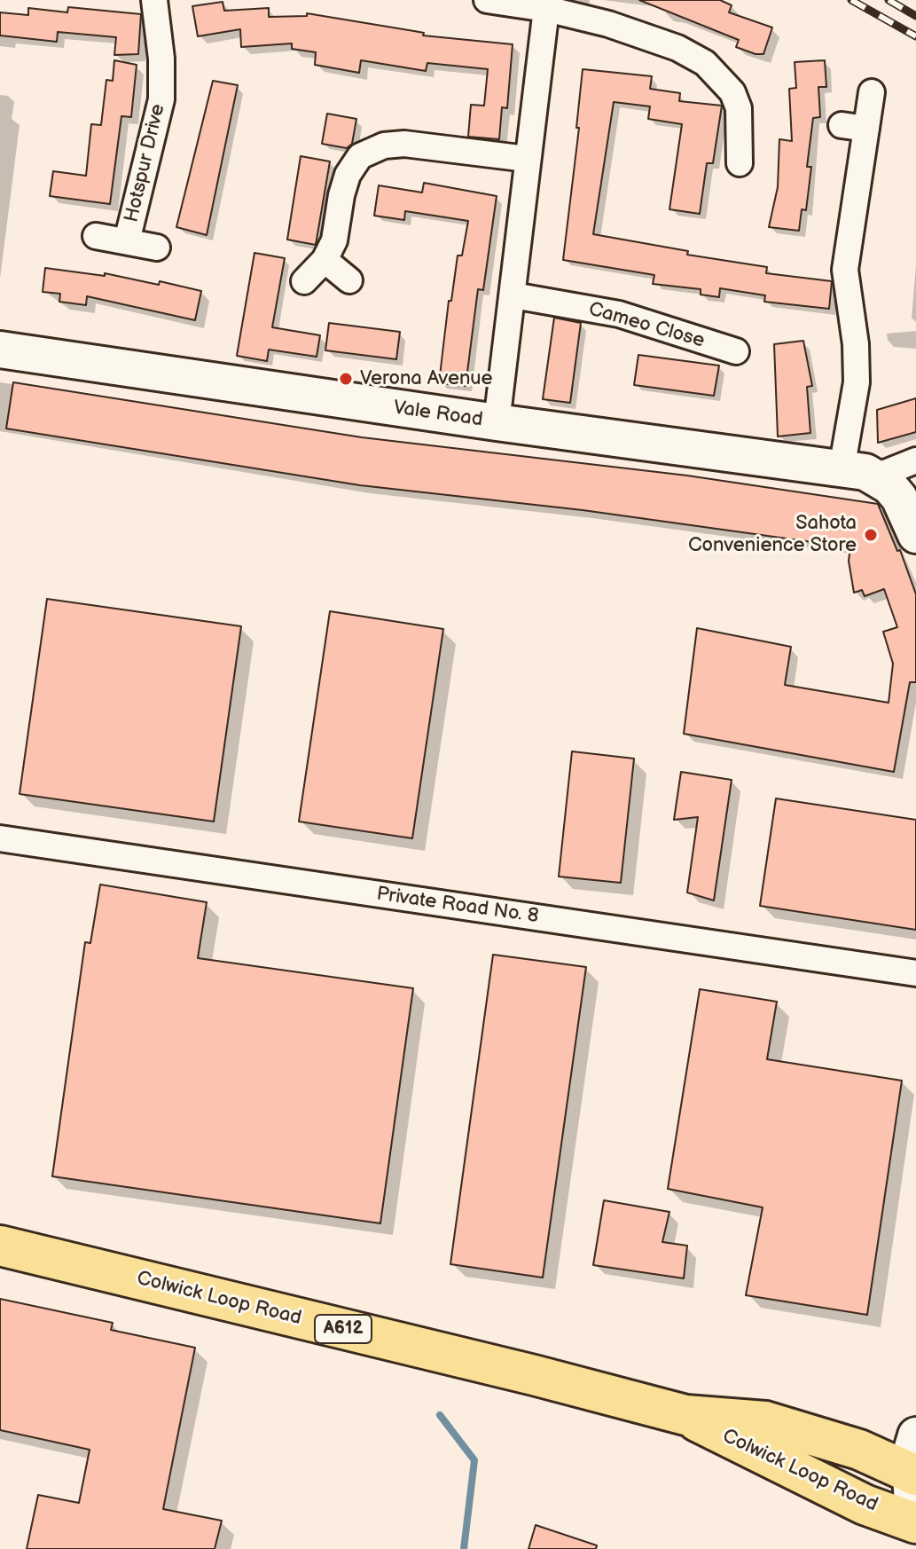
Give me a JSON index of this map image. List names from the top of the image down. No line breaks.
{"streets":{"main road":["Colwick Loop Road","A612"],"street":["Hotspur Drive","Cameo Close","Vale Road","Private Road No. 8"]},"places":["Verona Avenue","Sahota Convenience Store"]}
